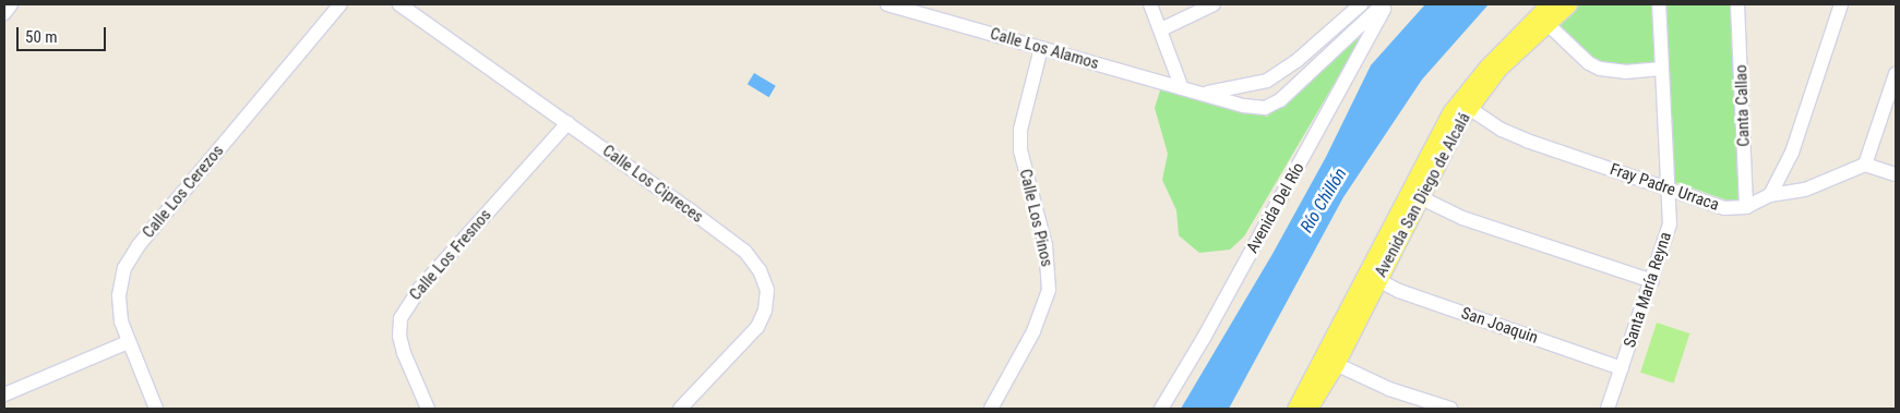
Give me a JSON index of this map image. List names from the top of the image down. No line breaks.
{"streets":{"main road":["Avenida San Diego de Alcalá"],"street":["Calle Los Alamos","Canta Callao","Calle Los Cipreces","Fray Padre Urraca","Calle Los Cerezos","Avenida Del Río","Calle Los Pinos","Calle Los Fresnos","Santa María Reyna","San Joaquin"]},"crossings":[["Calle Los Alamos","Avenida Del Río"],["Calle Los Alamos","Calle Los Pinos"],["Canta Callao","Fray Padre Urraca"],["Calle Los Cipreces","Calle Los Fresnos"],["Fray Padre Urraca","Avenida San Diego de Alcalá"],["Fray Padre Urraca","Santa María Reyna"],["Avenida San Diego de Alcalá","San Joaquin"],["Santa María Reyna","San Joaquin"]],"water":["Río Chillón"],"scale_bar":"50 m"}
